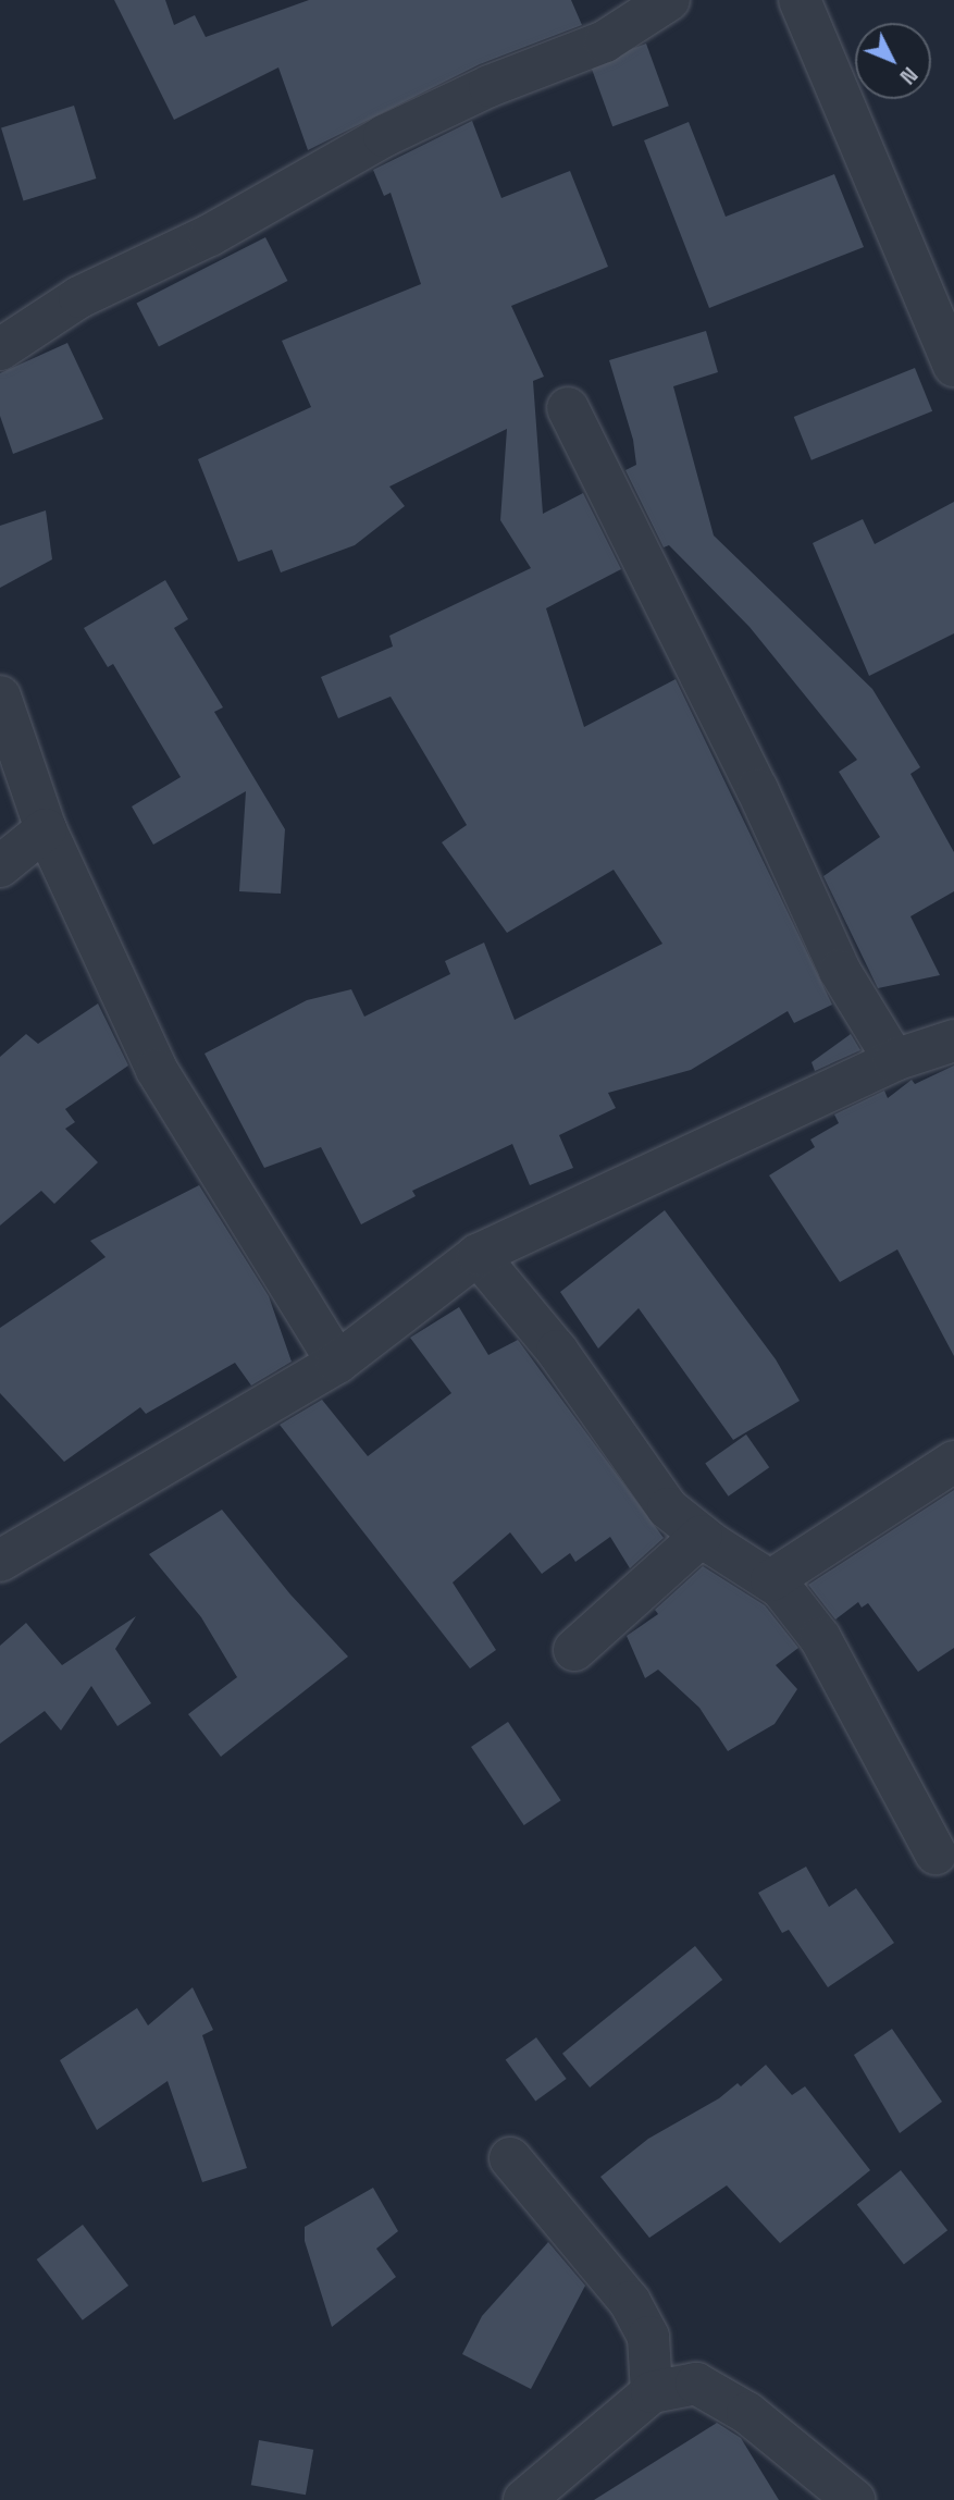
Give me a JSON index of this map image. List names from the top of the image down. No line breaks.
{"north":"bottom right"}
